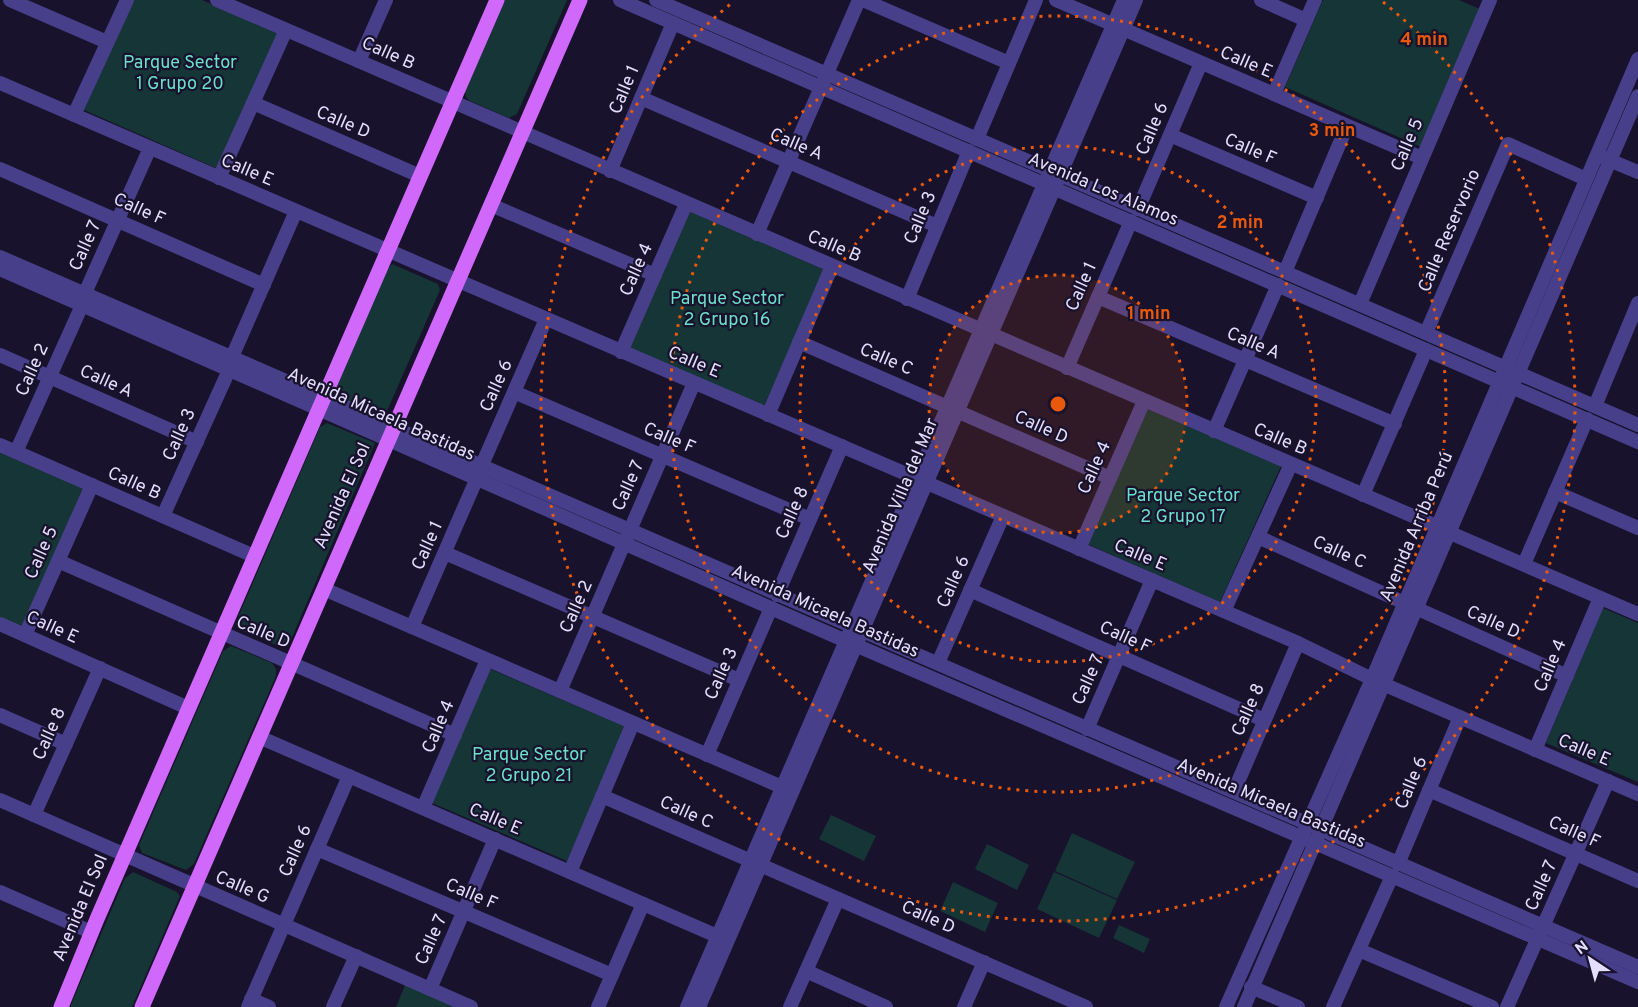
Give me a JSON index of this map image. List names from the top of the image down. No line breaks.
{"streets":{"main road":["Avenida El Sol"],"street":["Calle B","Calle E","Calle 1","Calle D","Calle 6","Calle A","Calle 5","Calle F","Avenida Los Alamos","Calle 3","Calle Reservorio","Calle 7","Calle 4","Calle C","Calle 2","Avenida Micaela Bastidas","Avenida Villa del Mar","Calle 8","Avenida Arriba Perú","Calle G"]},"crossings":[["Calle B","Calle 1"],["Calle B","Calle 5"],["Calle B","Calle 3"],["Calle B","Calle 4"],["Calle B","Calle 2"],["Calle B","Avenida El Sol"],["Calle B","Avenida Villa del Mar"],["Calle B","Avenida Arriba Perú"],["Calle E","Calle 6"],["Calle E","Calle 5"],["Calle E","Calle 7"],["Calle E","Calle 4"],["Calle E","Avenida El Sol"],["Calle E","Avenida Villa del Mar"],["Calle E","Calle 8"],["Calle E","Avenida Arriba Perú"],["Calle 1","Calle 6"],["Calle 1","Calle A"],["Calle 1","Avenida Los Alamos"],["Calle 1","Avenida Micaela Bastidas"],["Calle D","Calle 5"],["Calle D","Calle 4"],["Calle D","Calle C"],["Calle D","Avenida El Sol"],["Calle D","Avenida Villa del Mar"],["Calle D","Avenida Arriba Perú"],["Calle 6","Calle F"],["Calle 6","Avenida Los Alamos"],["Calle 6","Avenida Micaela Bastidas"],["Calle 6","Calle G"],["Calle A","Calle 3"],["Calle A","Calle 2"],["Calle 5","Avenida Los Alamos"],["Calle F","Calle 7"],["Calle F","Calle 8"],["Avenida Los Alamos","Calle 3"],["Avenida Los Alamos","Calle Reservorio"],["Avenida Los Alamos","Avenida Villa del Mar"],["Avenida Los Alamos","Avenida Arriba Perú"],["Calle 3","Avenida Micaela Bastidas"],["Calle Reservorio","Avenida Arriba Perú"],["Calle 7","Calle 2"],["Calle 7","Avenida Micaela Bastidas"],["Calle 7","Calle G"],["Calle C","Avenida Villa del Mar"],["Calle C","Avenida Arriba Perú"],["Calle 2","Avenida Micaela Bastidas"],["Avenida Micaela Bastidas","Avenida El Sol"],["Avenida Micaela Bastidas","Avenida Villa del Mar"],["Avenida Micaela Bastidas","Calle 8"],["Avenida Micaela Bastidas","Avenida Arriba Perú"],["Avenida El Sol","Calle G"],["Calle 8","Calle G"]],"parks":["Parque Sector 1 Grupo 20","Parque Sector 2 Grupo 16","Parque Sector 2 Grupo 17","Parque Sector 2 Grupo 21"],"north":"top left","rings":["4 min","3 min","2 min","1 min"]}
